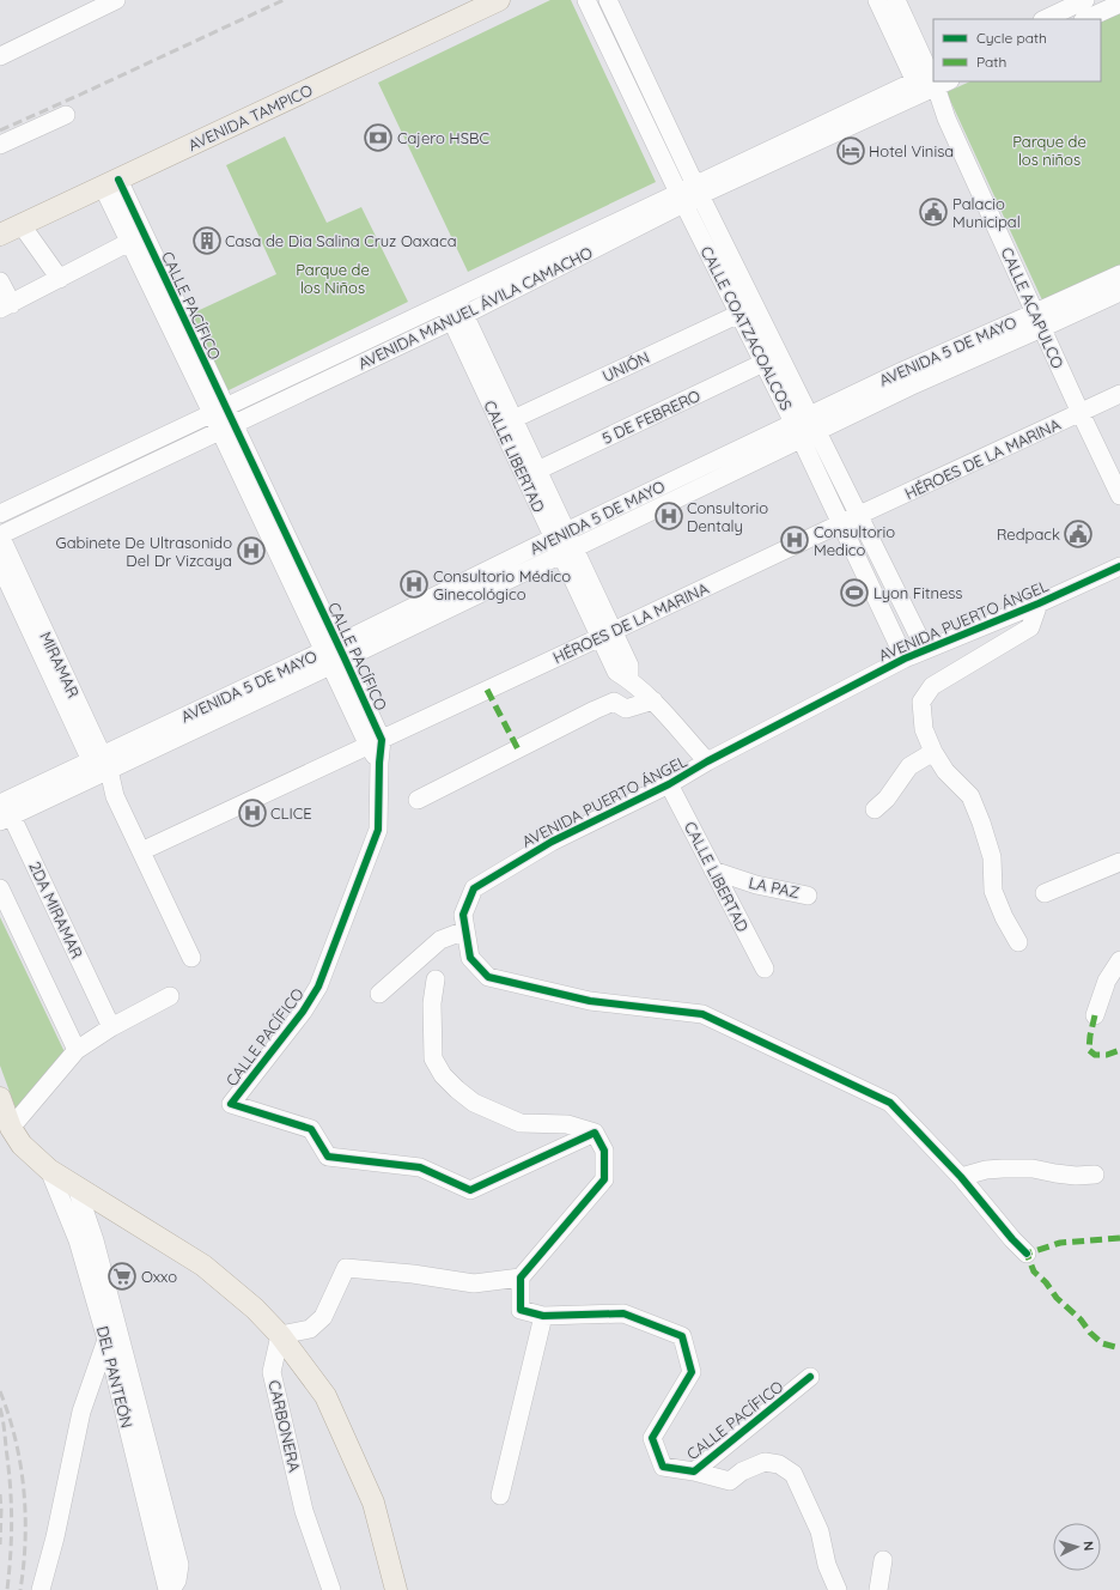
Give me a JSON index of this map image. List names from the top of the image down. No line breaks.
{"streets":{"main road":["AVENIDA TAMPICO"],"street":["CALLE PACÍFICO","AVENIDA MANUEL ÁVILA CAMACHO","CALLE ACAPULCO","CALLE COATZACOALCOS","AVENIDA 5 DE MAYO","UNIÓN","5 DE FEBRERO","CALLE LIBERTAD","HÉROES DE LA MARINA","AVENIDA PUERTO ÁNGEL","MIRAMAR","LA PAZ","2DA MIRAMAR","DEL PANTEÓN","CARBONERA"]},"crossings":[["AVENIDA TAMPICO","CALLE PACÍFICO"],["CALLE PACÍFICO","AVENIDA MANUEL ÁVILA CAMACHO"],["CALLE PACÍFICO","AVENIDA 5 DE MAYO"],["CALLE PACÍFICO","HÉROES DE LA MARINA"],["AVENIDA MANUEL ÁVILA CAMACHO","CALLE ACAPULCO"],["AVENIDA MANUEL ÁVILA CAMACHO","CALLE COATZACOALCOS"],["AVENIDA MANUEL ÁVILA CAMACHO","CALLE LIBERTAD"],["AVENIDA MANUEL ÁVILA CAMACHO","MIRAMAR"],["CALLE ACAPULCO","AVENIDA 5 DE MAYO"],["CALLE ACAPULCO","HÉROES DE LA MARINA"],["CALLE COATZACOALCOS","AVENIDA 5 DE MAYO"],["CALLE COATZACOALCOS","UNIÓN"],["CALLE COATZACOALCOS","5 DE FEBRERO"],["CALLE COATZACOALCOS","HÉROES DE LA MARINA"],["CALLE COATZACOALCOS","AVENIDA PUERTO ÁNGEL"],["AVENIDA 5 DE MAYO","CALLE LIBERTAD"],["AVENIDA 5 DE MAYO","MIRAMAR"],["AVENIDA 5 DE MAYO","2DA MIRAMAR"],["UNIÓN","CALLE LIBERTAD"],["5 DE FEBRERO","CALLE LIBERTAD"],["CALLE LIBERTAD","HÉROES DE LA MARINA"],["CALLE LIBERTAD","AVENIDA PUERTO ÁNGEL"],["CALLE LIBERTAD","LA PAZ"],["HÉROES DE LA MARINA","MIRAMAR"]],"parks":["Parque de los niños","Parque de los Niños"],"places":{"bank":["Cajero HSBC"],"hotel":["Hotel Vinisa"],"public building":["Palacio Municipal","Redpack"],"building":["Casa de Dia Salina Cruz Oaxaca"],"hospital":["Consultorio Dentaly","Consultorio Medico","Gabinete De Ultrasonido Del Dr Vizcaya","Consultorio Médico Ginecológico","CLICE"],"sports":["Lyon Fitness"],"supermarket":["Oxxo"]},"legend":["Cycle path","Path"],"north":"right"}
